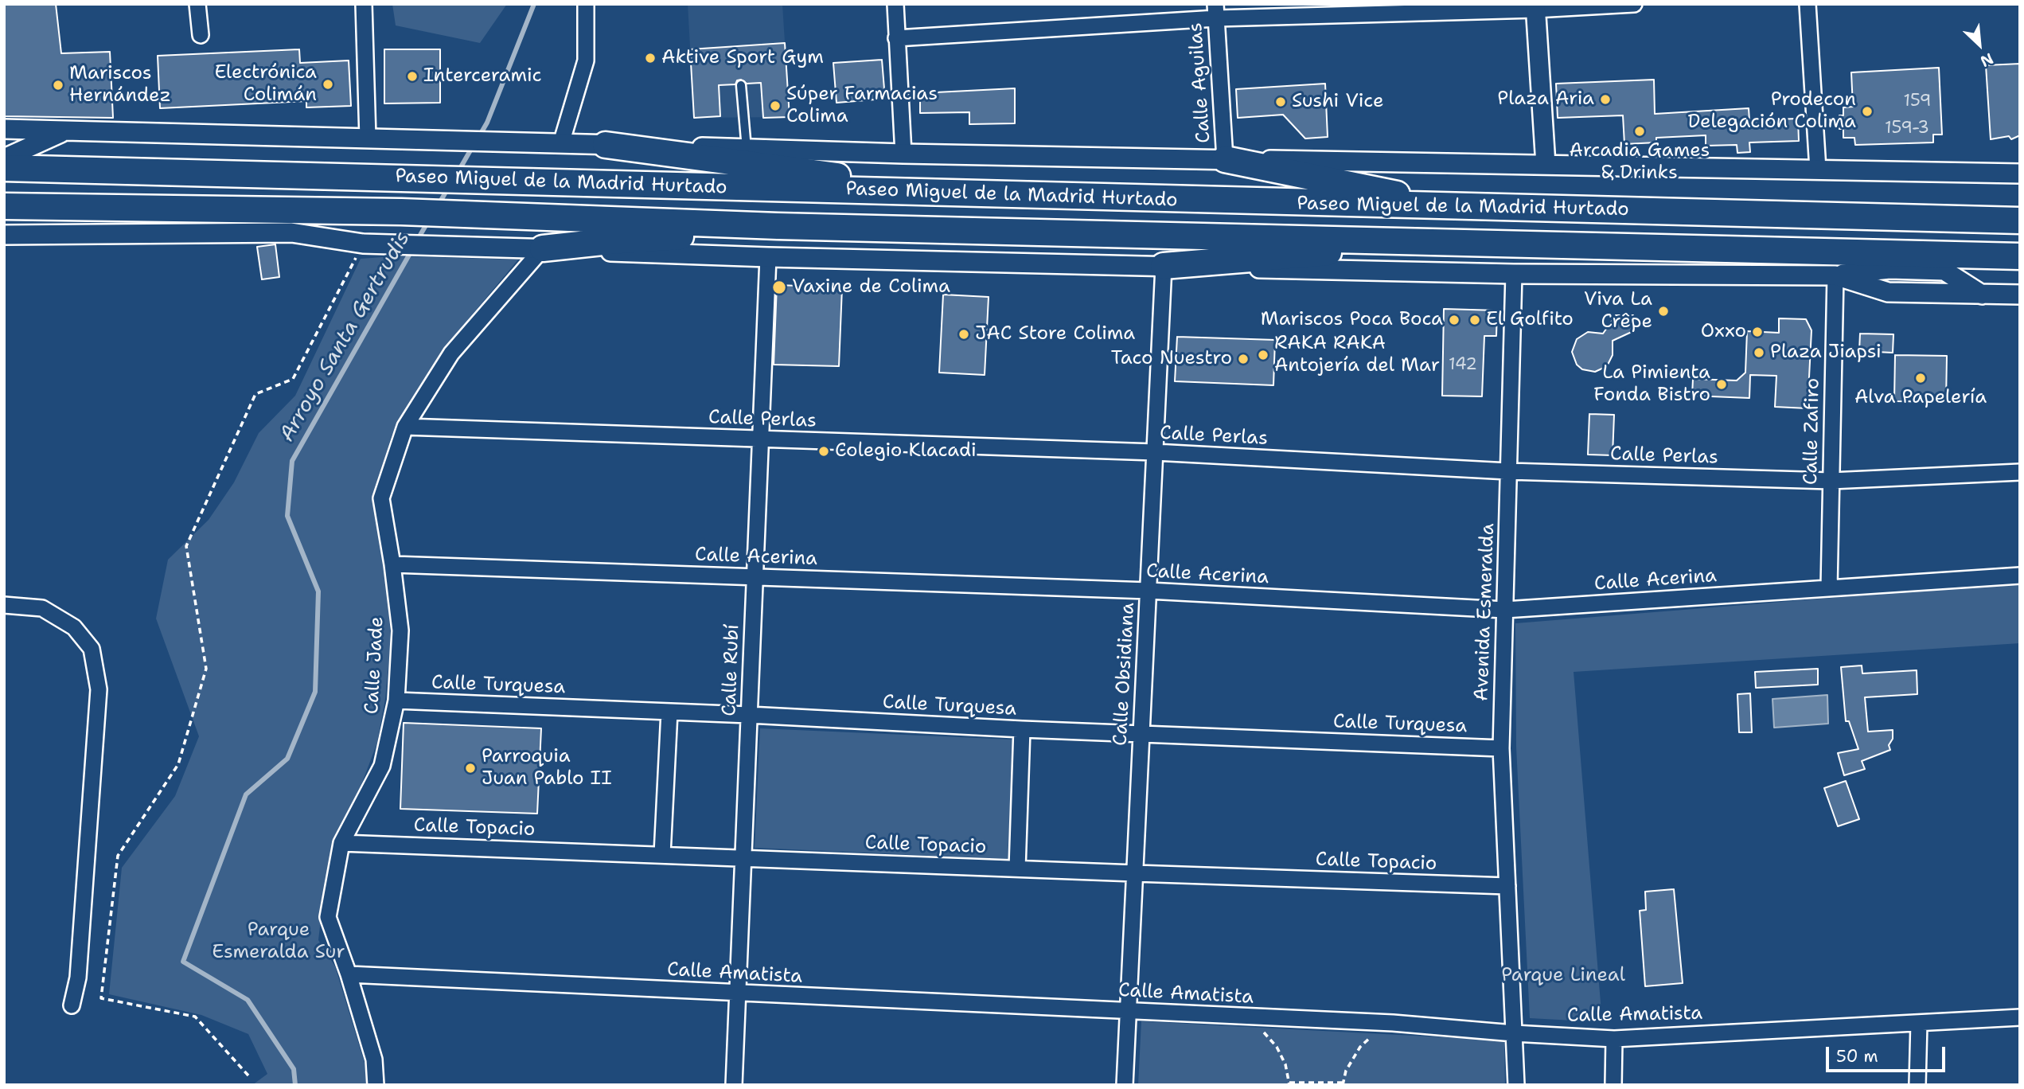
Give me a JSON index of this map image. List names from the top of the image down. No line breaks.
{"streets":{"highway":["Paseo Miguel de la Madrid Hurtado"],"street":["Calle Aguilas","Calle Perlas","Calle Zafiro","Calle Acerina","Avenida Esmeralda","Calle Jade","Calle Rubí","Calle Obsidiana","Calle Turquesa","Calle Topacio","Calle Amatista"]},"crossings":[["Calle Perlas","Calle Zafiro"],["Calle Perlas","Avenida Esmeralda"],["Calle Perlas","Calle Jade"],["Calle Perlas","Calle Rubí"],["Calle Perlas","Calle Obsidiana"],["Calle Zafiro","Calle Acerina"],["Calle Acerina","Avenida Esmeralda"],["Calle Acerina","Calle Jade"],["Calle Acerina","Calle Rubí"],["Calle Acerina","Calle Obsidiana"],["Avenida Esmeralda","Calle Turquesa"],["Avenida Esmeralda","Calle Topacio"],["Avenida Esmeralda","Calle Amatista"],["Calle Jade","Calle Turquesa"],["Calle Jade","Calle Topacio"],["Calle Jade","Calle Amatista"],["Calle Rubí","Calle Turquesa"],["Calle Rubí","Calle Topacio"],["Calle Rubí","Calle Amatista"],["Calle Obsidiana","Calle Turquesa"],["Calle Obsidiana","Calle Topacio"],["Calle Obsidiana","Calle Amatista"]],"water":["Arroyo Santa Gertrudis"],"parks":["Parque Esmeralda Sur","Parque Lineal"],"places":["Aktive Sport Gym","Interceramic","Electrónica Colimán","Mariscos Hernández","Plaza Aria","Sushi Vice","Súper Farmacias Colima","Prodecon Delegación Colima","Arcadia Games & Drinks","Vaxine de Colima","Viva La Crêpe","Mariscos Poca Boca","El Golfito","Oxxo","JAC Store Colima","Plaza Jiapsi","RAKA RAKA Antojería del Mar","Taco Nuestro","Alva Papelería","La Pimienta Fonda Bistro","Colegio Klacadi","Parroquia Juan Pablo II"],"house_numbers":["159","159-3","142"],"scale_bar":"50 m","north":"bottom right"}
